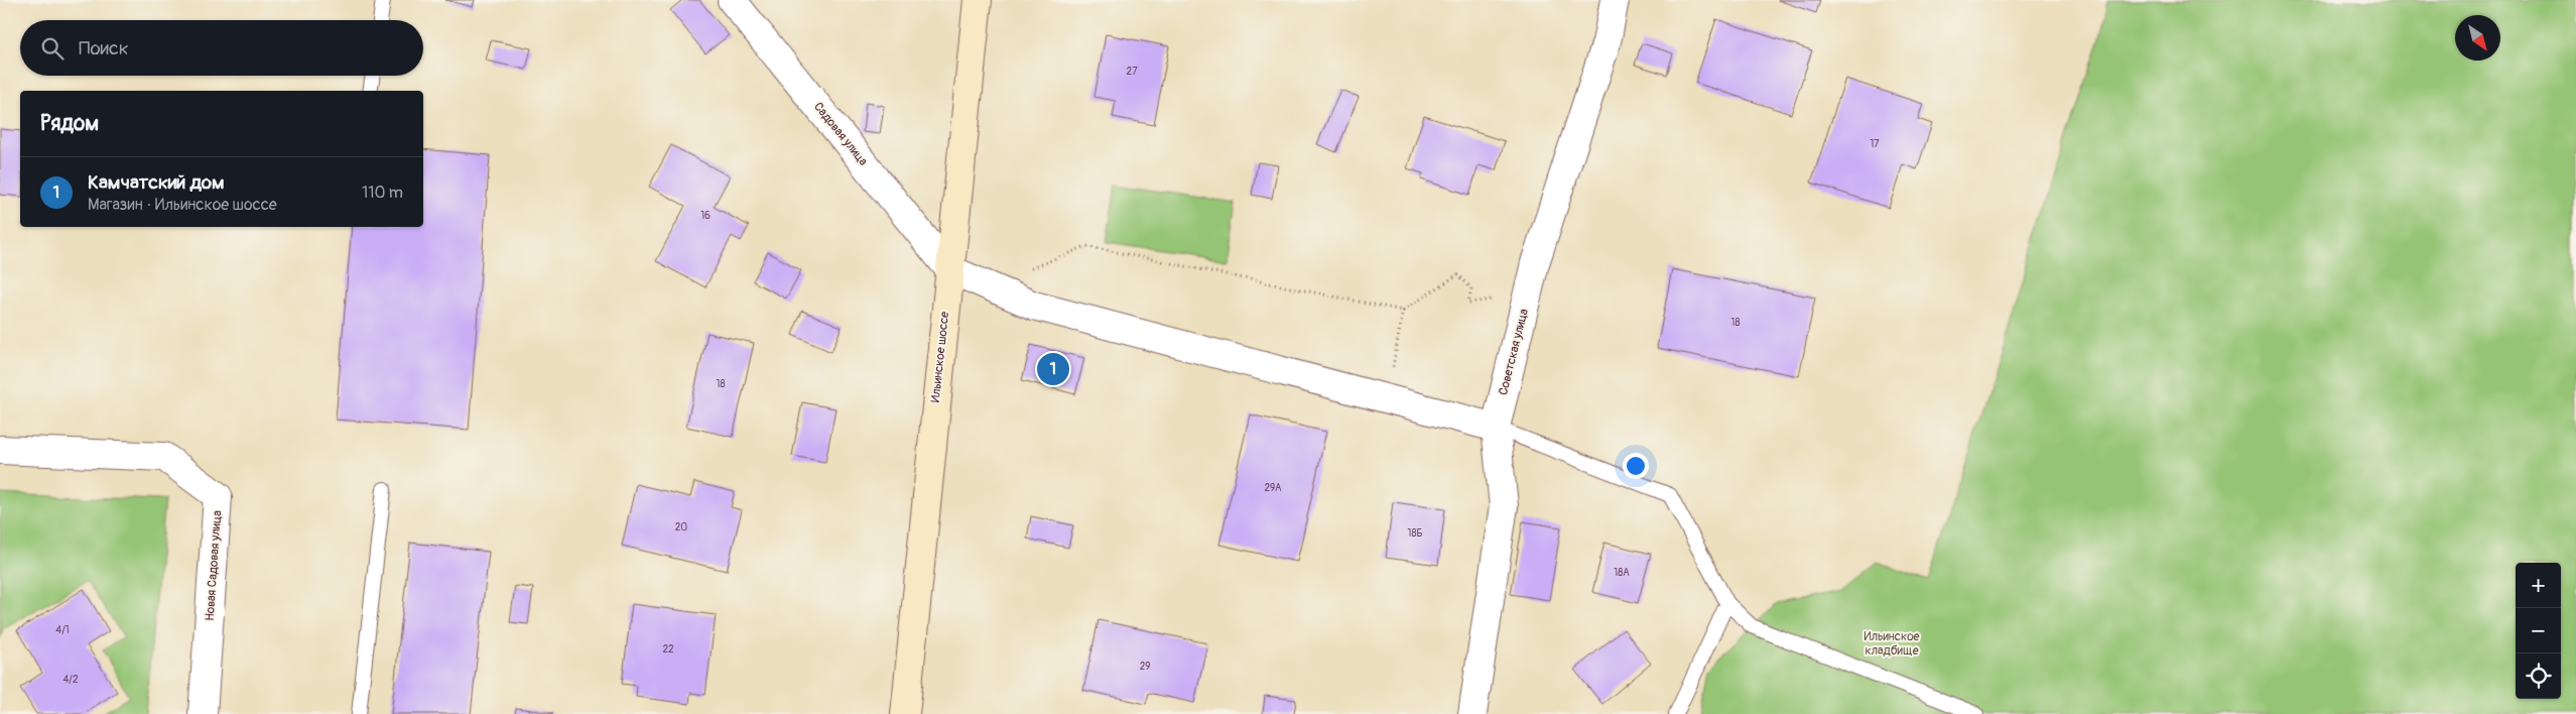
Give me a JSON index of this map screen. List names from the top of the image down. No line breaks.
{"streets":{"main road":["Ильинское шоссе"],"street":["Садовая улица","Советская улица","Новая Садовая улица"]},"crossings":[["Садовая улица","Ильинское шоссе"]],"parks":["Ильинское кладбище"],"house_numbers":["27","17","16","18","18","29А","20","18Б","18А","4/1","22","29","4/2"],"north":"bottom right","page":{"search":"Поиск","heading":"Рядом","list":[{"mark":"1","name":"Камчатский дом","note":"Магазин · Ильинское шоссе","value":"110 m"}],"pins":"1","map_buttons":["+","−"]}}
